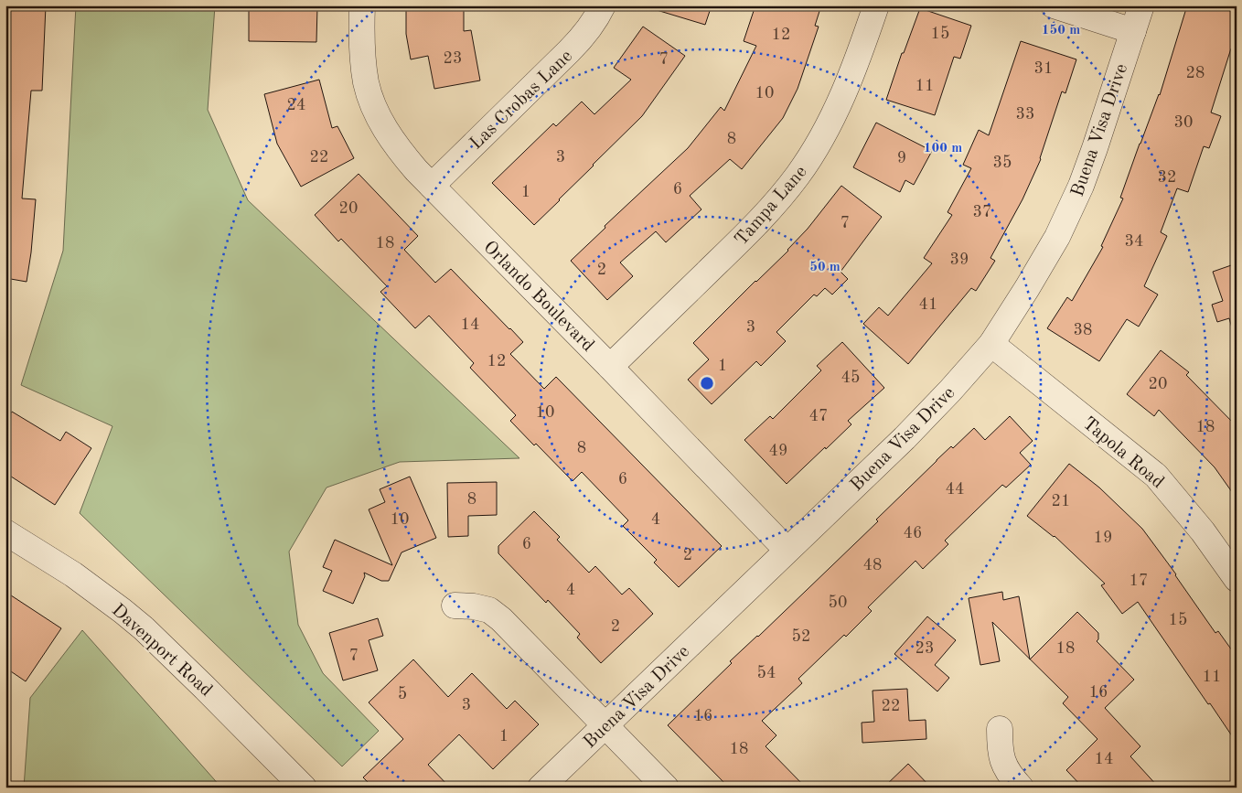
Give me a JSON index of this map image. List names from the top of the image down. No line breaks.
{"streets":{"street":["Las Crobas Lane","Buena Visa Drive","Tampa Lane","Orlando Boulevard","Tapola Road","Davenport Road"]},"crossings":[["Las Crobas Lane","Orlando Boulevard"],["Buena Visa Drive","Orlando Boulevard"],["Buena Visa Drive","Tapola Road"],["Tampa Lane","Orlando Boulevard"]],"house_numbers":["15","12","23","7","31","28","11","10","24","33","30","8","22","3","9","35","32","6","1","20","37","7","34","18","39","2","41","14","3","38","12","1","45","20","10","47","18","8","49","6","44","8","21","10","4","46","19","6","2","48","17","4","50","15","2","52","23","18","7","54","11","16","5","3","22","16","1","18","14"],"rings":["150 m","100 m","50 m"]}
